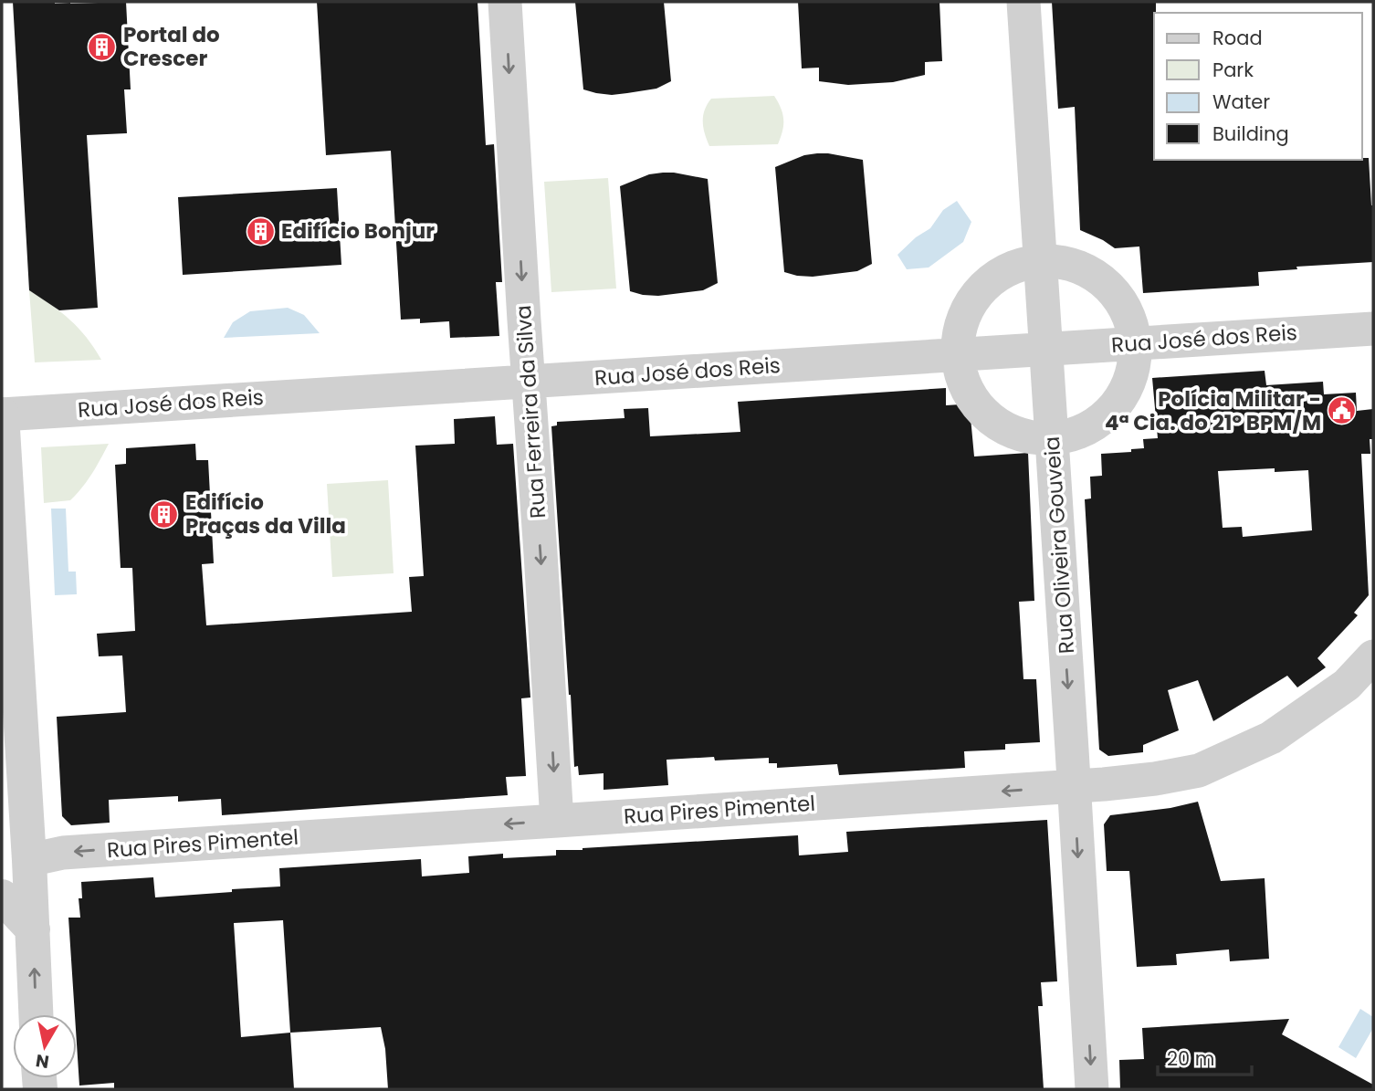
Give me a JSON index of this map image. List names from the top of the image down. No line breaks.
{"streets":{"street":["Rua José dos Reis","Rua Ferreira da Silva","Rua Oliveira Gouveia","Rua Pires Pimentel"]},"crossings":[["Rua José dos Reis","Rua Ferreira da Silva"],["Rua José dos Reis","Rua Oliveira Gouveia"],["Rua Ferreira da Silva","Rua Pires Pimentel"],["Rua Oliveira Gouveia","Rua Pires Pimentel"]],"one_way":["Rua Ferreira da Silva","Rua Oliveira Gouveia","Rua Pires Pimentel"],"places":{"building":["Portal do Crescer","Edifício Bonjur","Edifício Praças da Villa"],"public building":["Polícia Militar - 4ª Cia. do 21º BPM/M"]},"legend":["Road","Park","Water","Building"],"scale_bar":"20 m","north":"bottom"}
